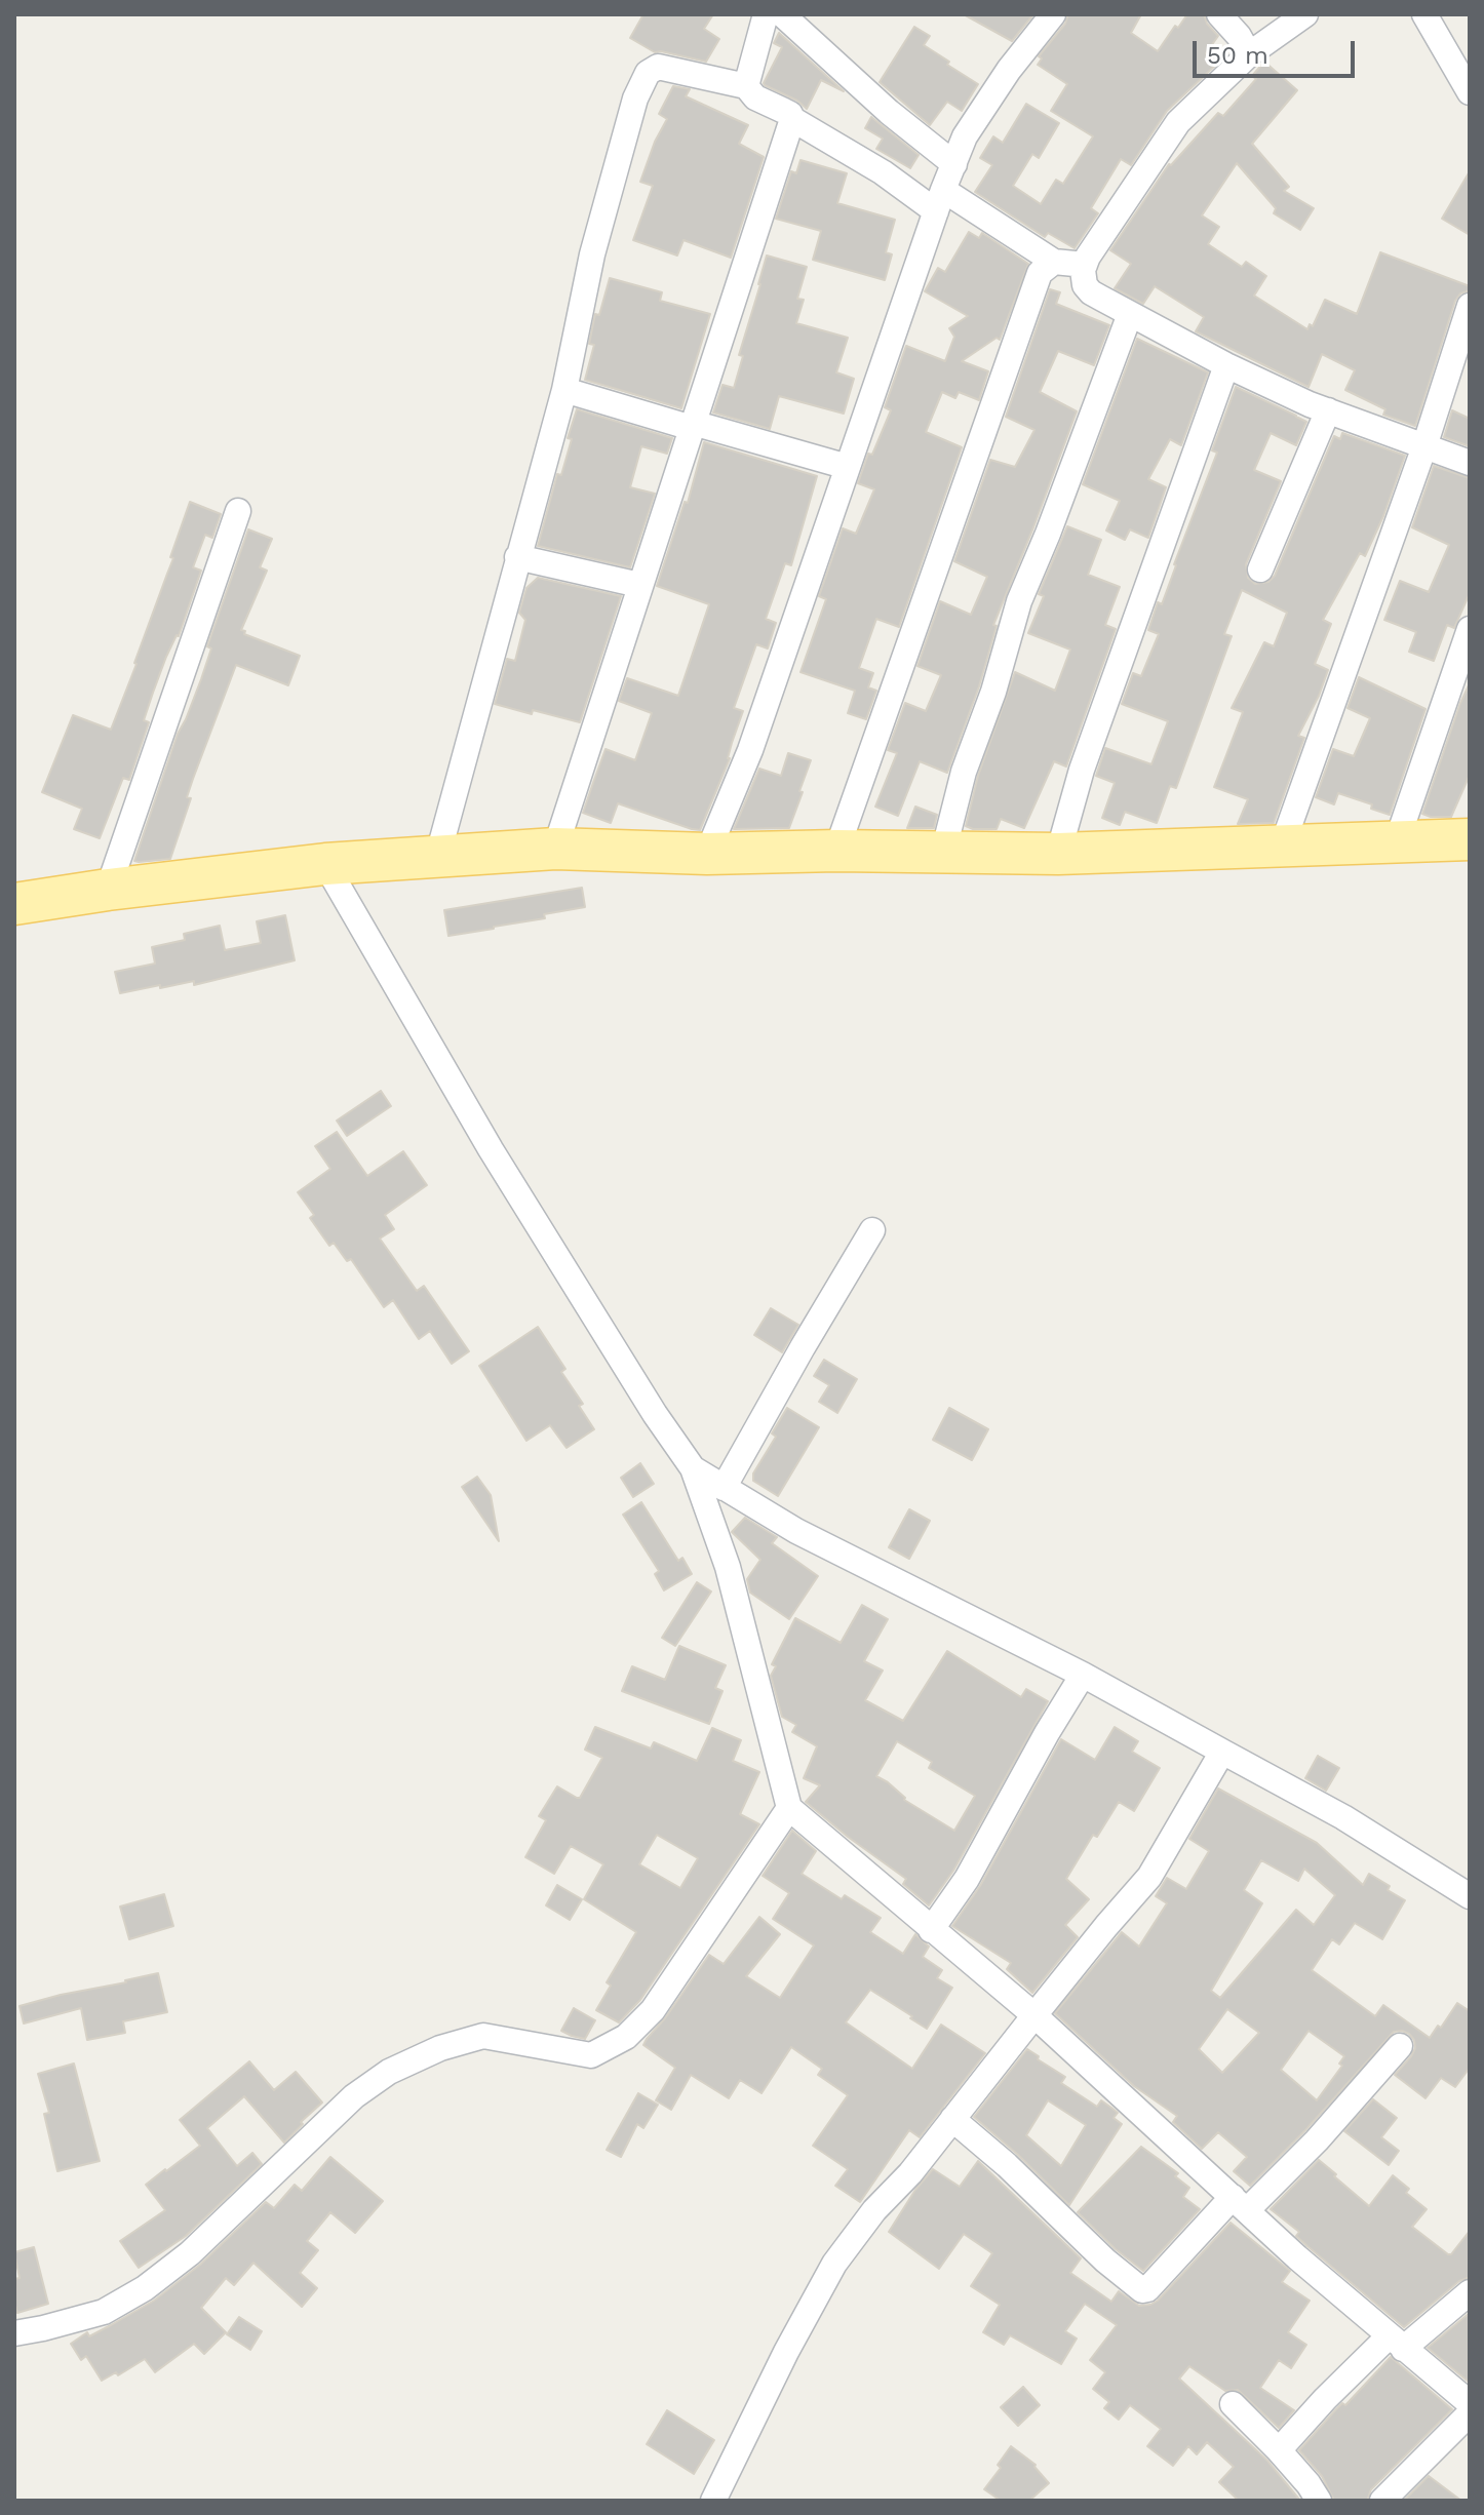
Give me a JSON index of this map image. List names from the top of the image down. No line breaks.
{"scale_bar":"50 m"}
